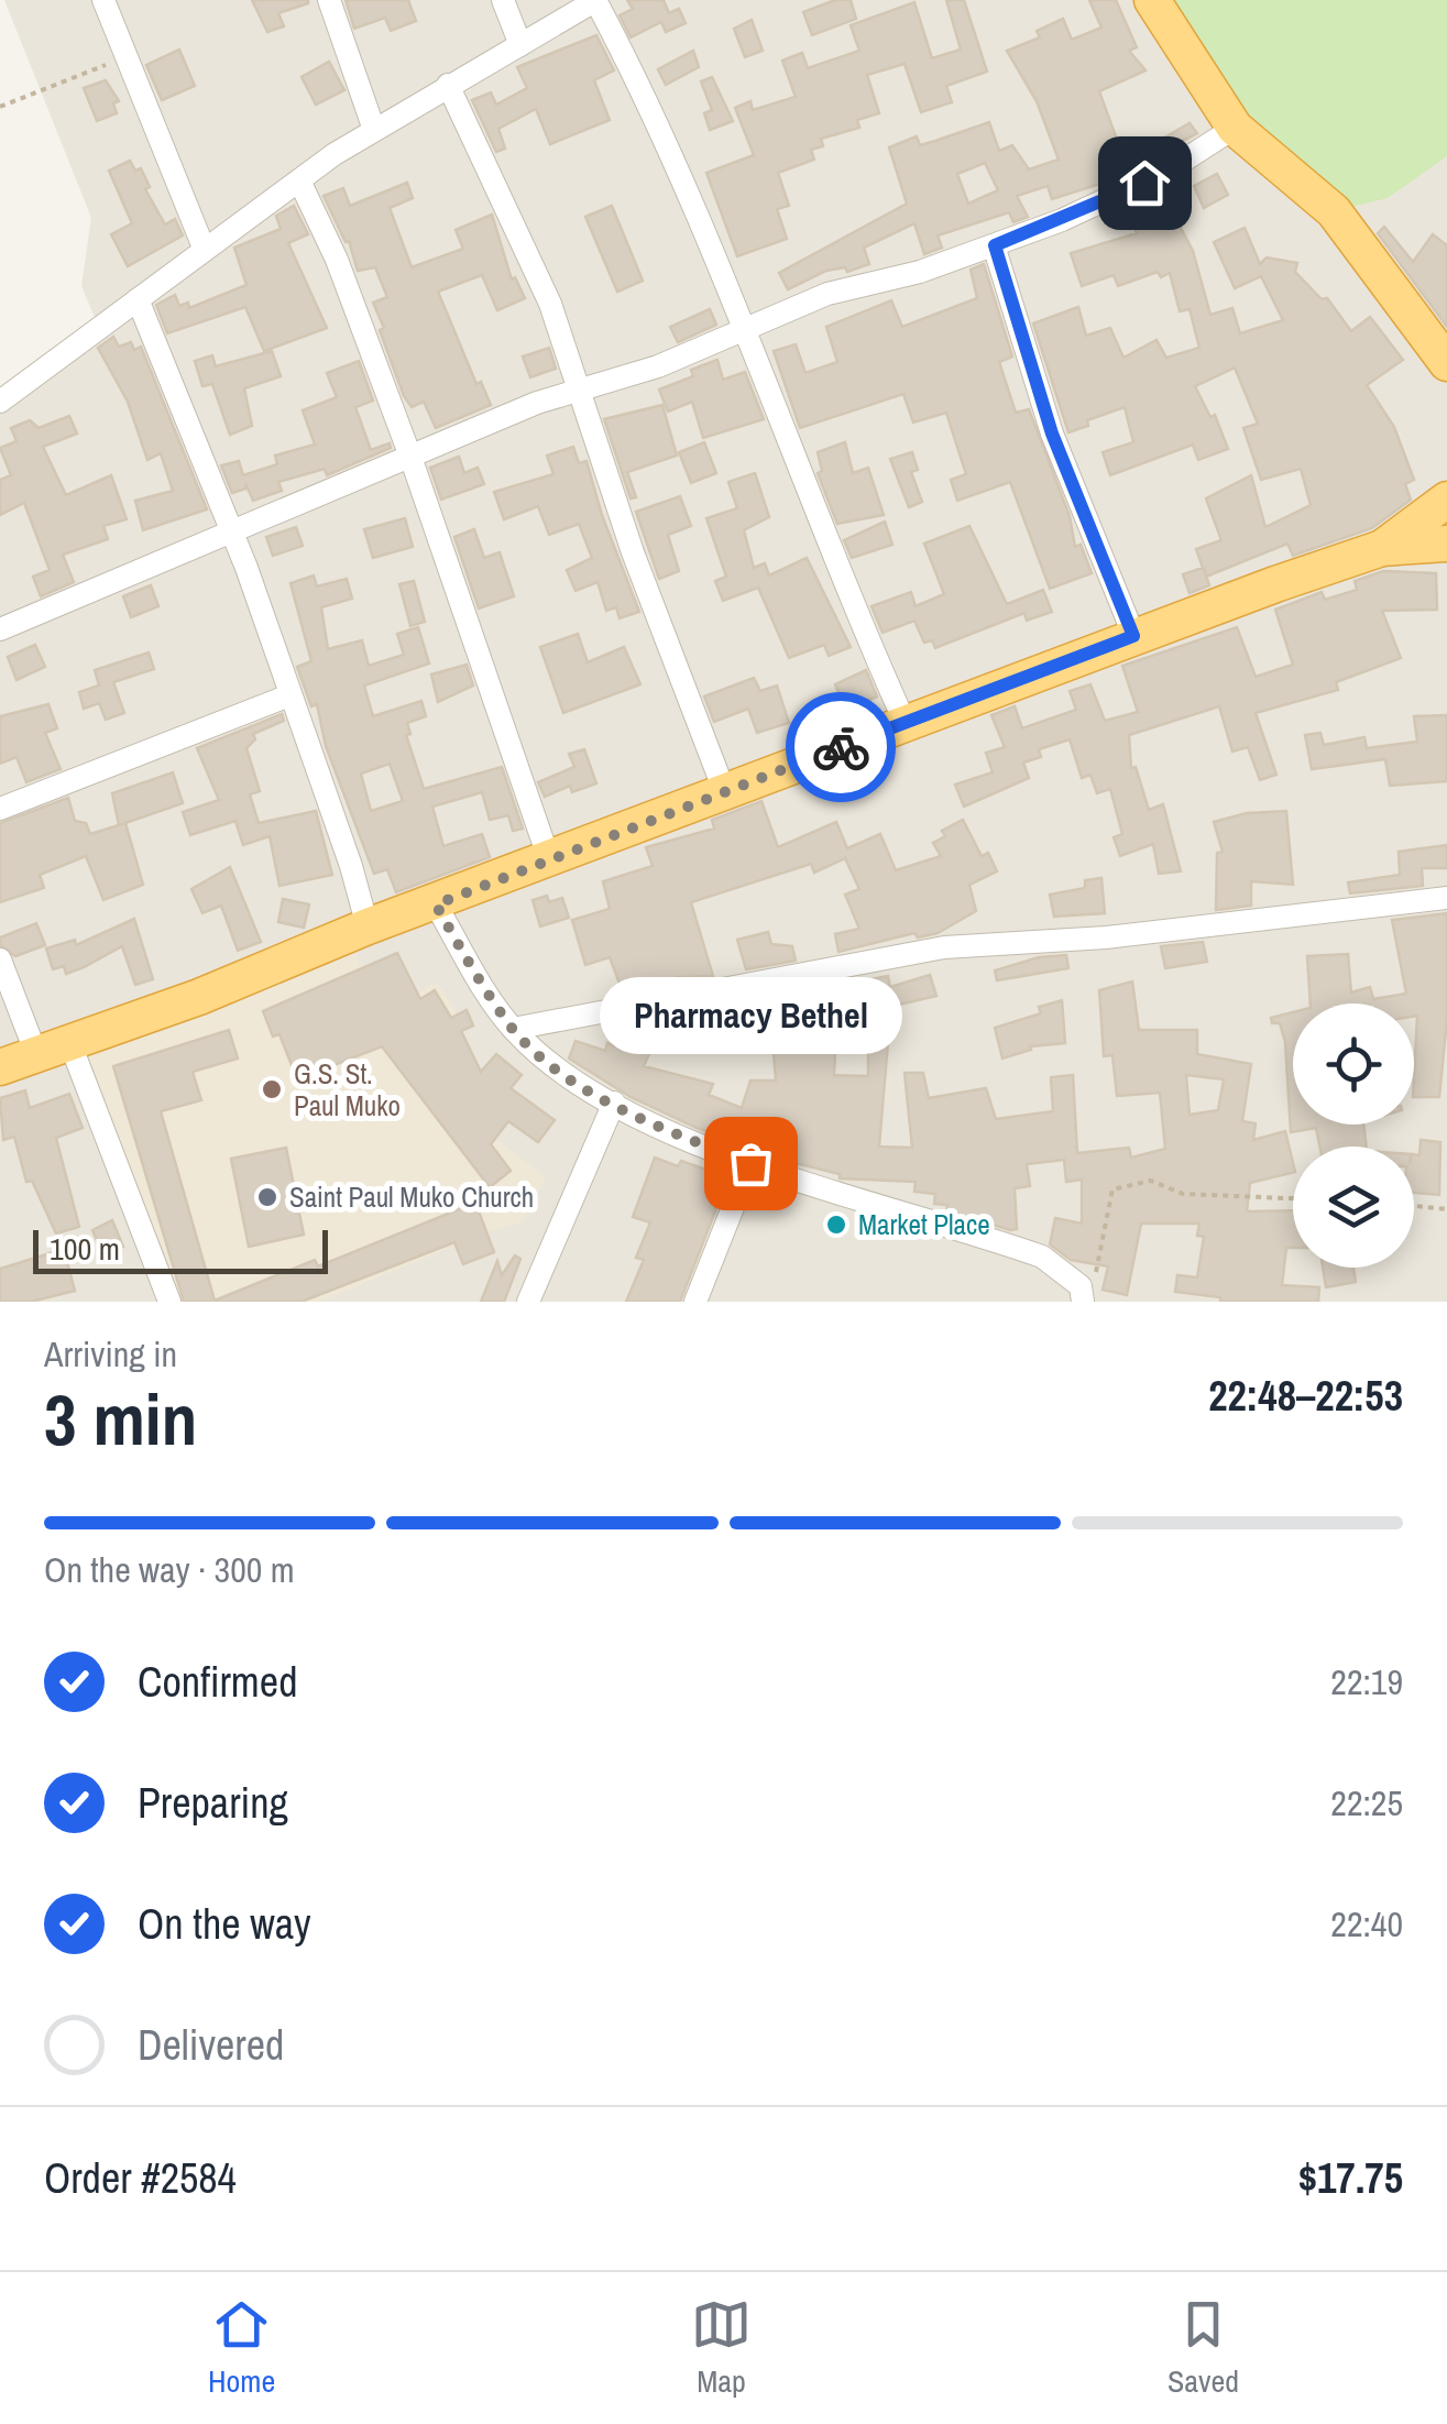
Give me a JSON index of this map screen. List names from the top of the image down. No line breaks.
{"places":["G.S. St. Paul Muko","Pharmacy Bethel","Saint Paul Muko Church","Market Place"],"scale_bar":"100 m","page":{"bubble":"Pharmacy Bethel","scale":"100 m","heading":["3 min","Arriving in","22:48–22:53"],"panel":["Order #2584","$17.75"],"bar":"On the way · 300 m","list":[["Confirmed","22:19"],["Preparing","22:25"],["On the way","22:40"],"Delivered"],"tabs":["Home","Map","Saved"]}}
